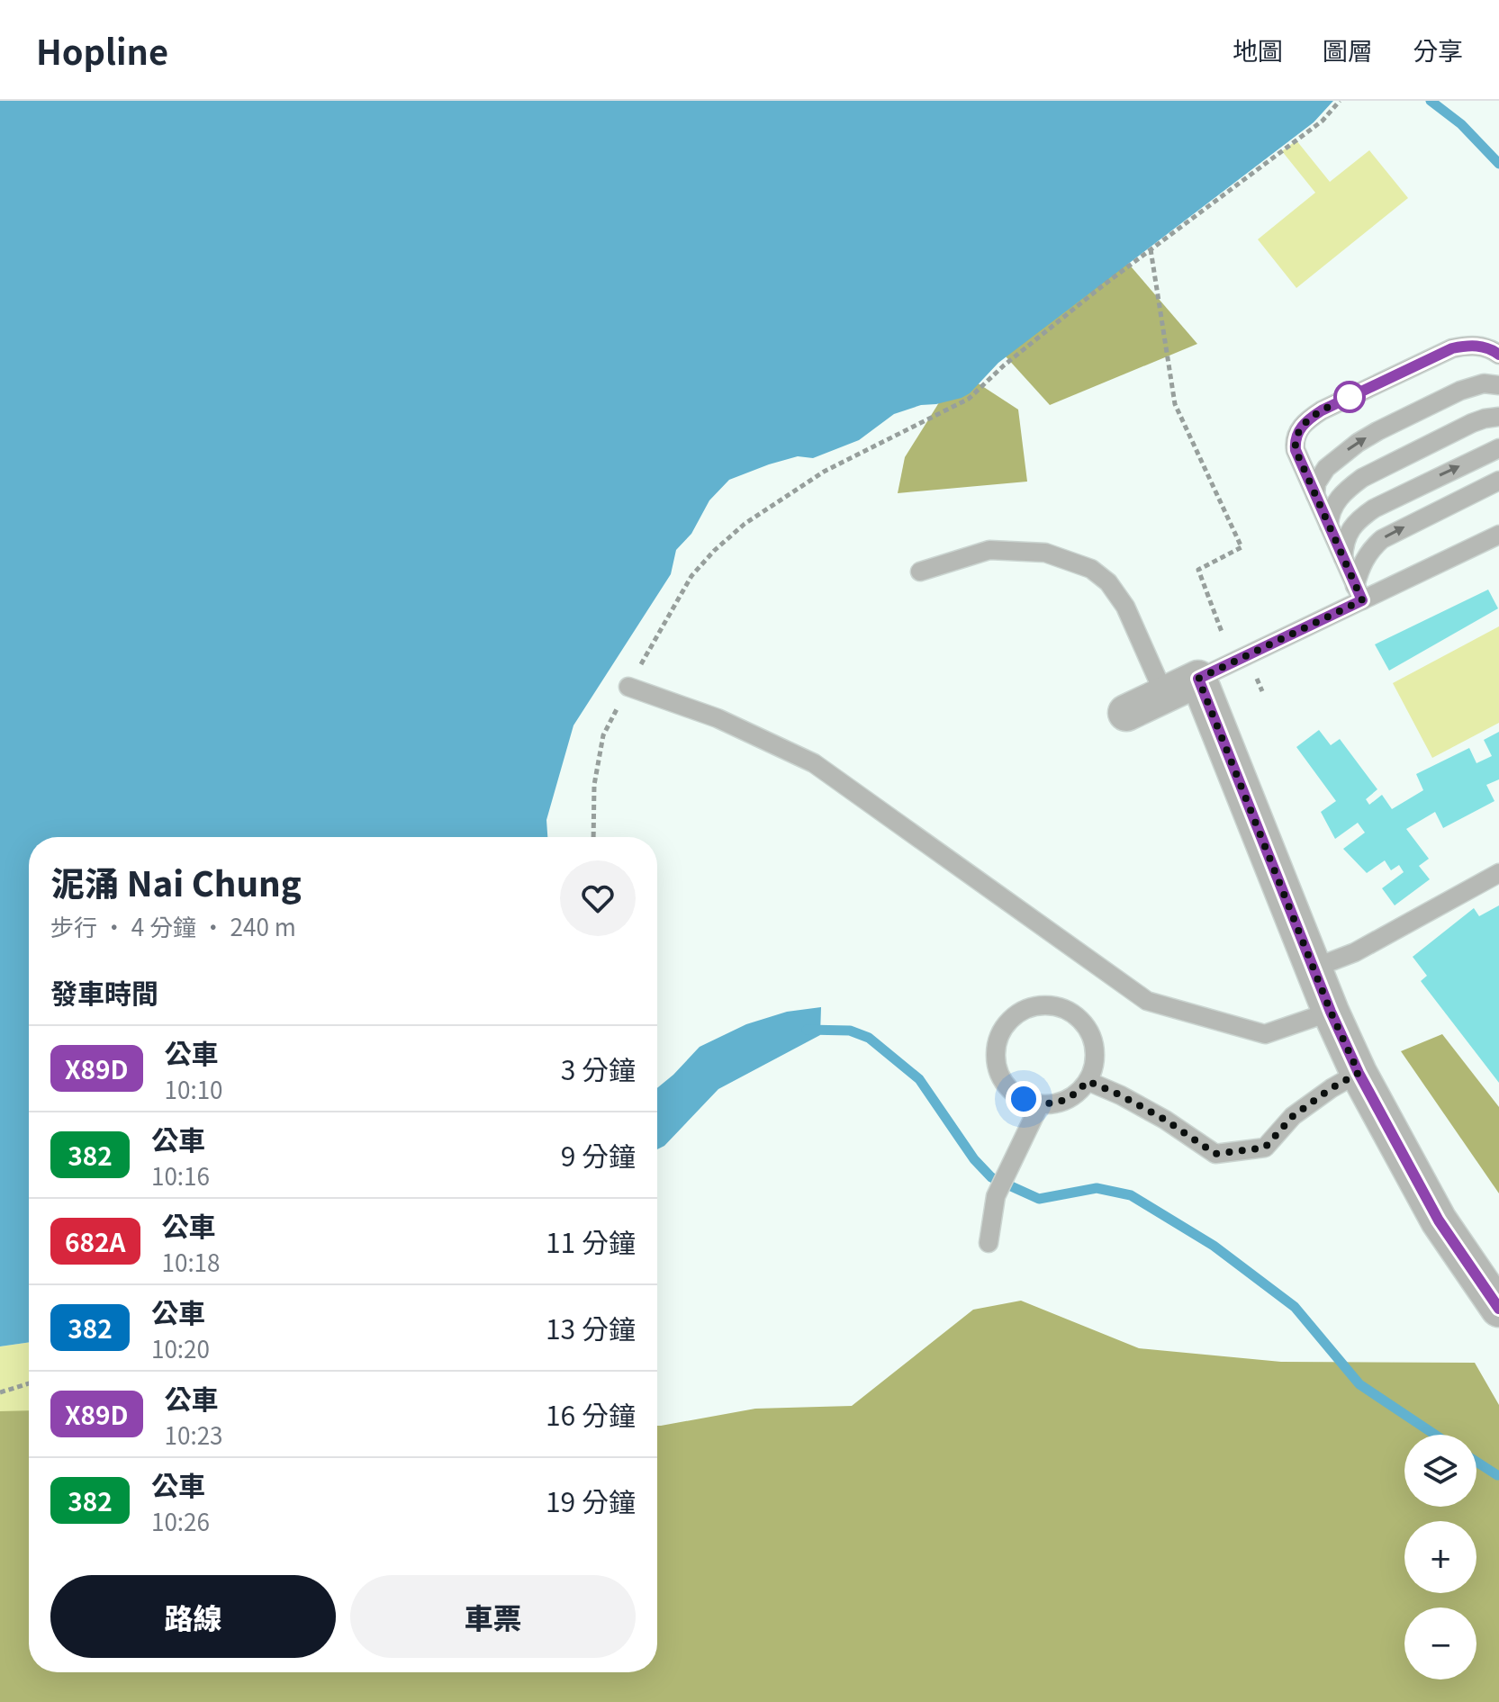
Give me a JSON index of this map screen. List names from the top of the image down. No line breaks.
{"lines":["bus line X89D"],"page":{"header":"Hopline","nav":["地圖","圖層","分享"],"heading":[["泥涌 Nai Chung","步行 · 4 分鐘 · 240 m"],"發車時間"],"list":[{"mark":"X89D","name":"公車","note":"10:10","value":"3 分鐘"},{"mark":"382","name":"公車","note":"10:16","value":"9 分鐘"},{"mark":"682A","name":"公車","note":"10:18","value":"11 分鐘"},{"mark":"382","name":"公車","note":"10:20","value":"13 分鐘"},{"mark":"X89D","name":"公車","note":"10:23","value":"16 分鐘"},{"mark":"382","name":"公車","note":"10:26","value":"19 分鐘"}],"map_buttons":["+","−"],"buttons":["路線","車票"]}}
